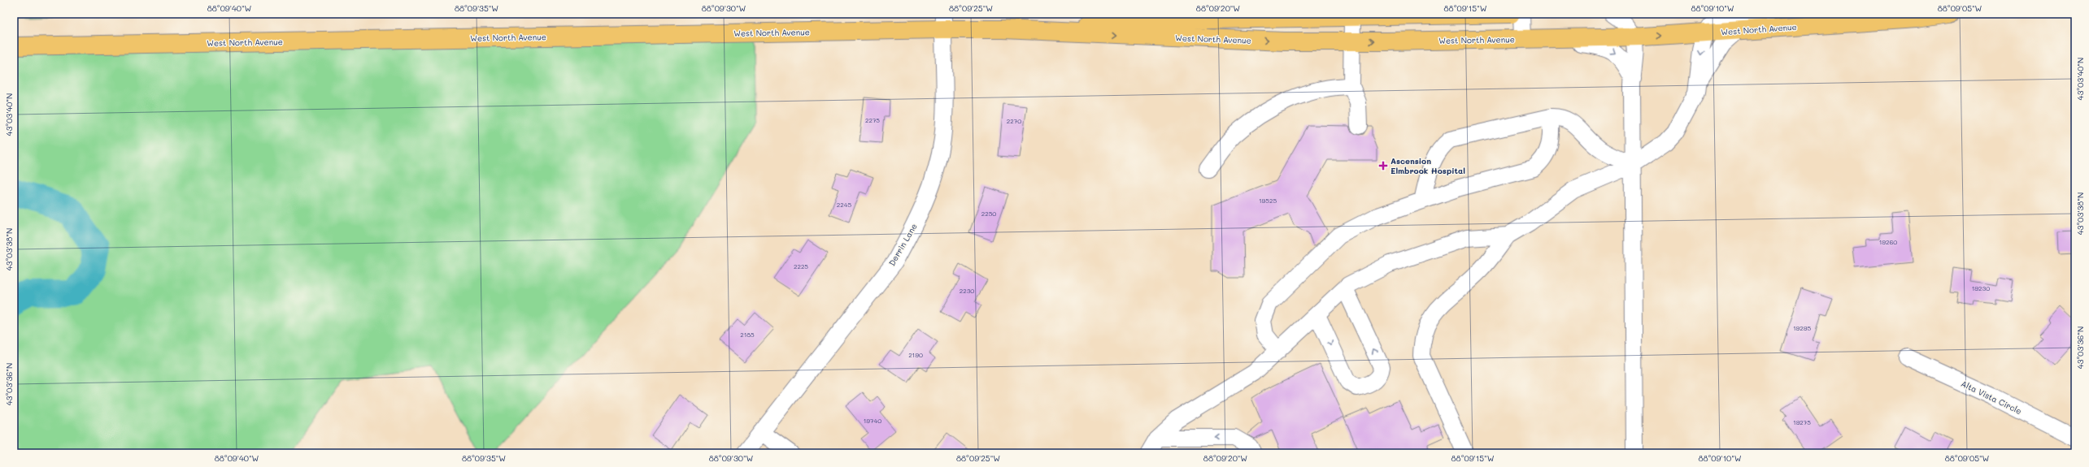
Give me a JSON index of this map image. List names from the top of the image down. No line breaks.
{"streets":{"main road":["West North Avenue"],"street":["Derrin Lane","Alta Vista Circle"]},"crossings":[["West North Avenue","Derrin Lane"]],"places":{"health":["Ascension Elmbrook Hospital"]},"house_numbers":["2275","2270","19525","2245","2250","19260","2225","19230","2230","19295","2185","2190","19740","19275"],"coordinates":["88°09'40\"W","88°09'35\"W","88°09'30\"W","88°09'25\"W","88°09'20\"W","88°09'15\"W","88°09'10\"W","88°09'05\"W","43°03'40\"N","43°03'38\"N","43°03'36\"N"]}
